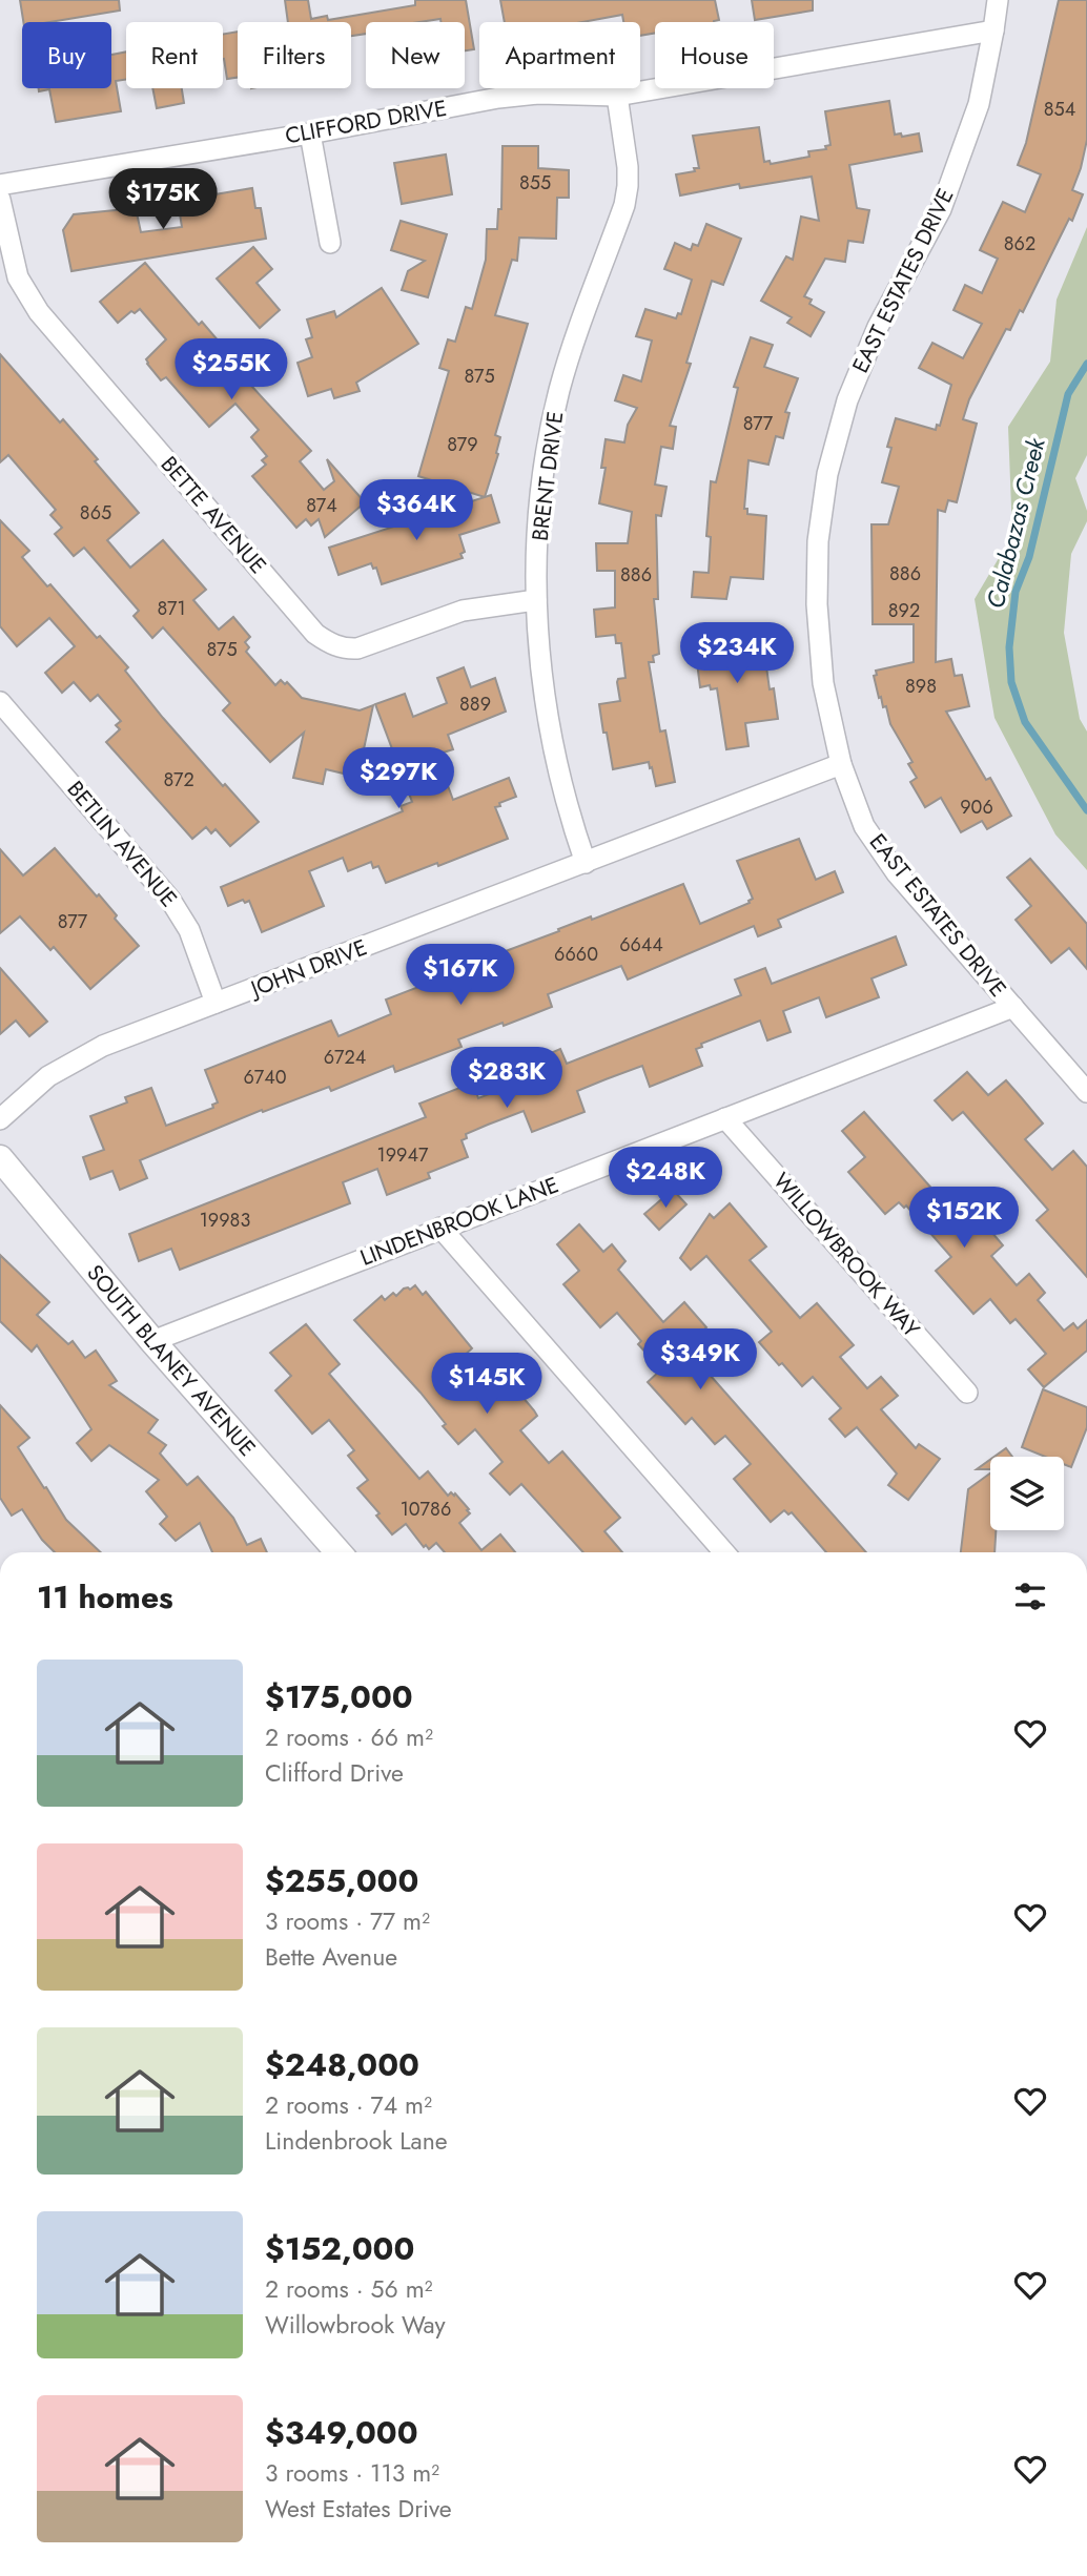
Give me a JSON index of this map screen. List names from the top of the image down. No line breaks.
{"streets":{"street":["CLIFFORD DRIVE","EAST ESTATES DRIVE","BRENT DRIVE","BETTE AVENUE","BETLIN AVENUE","JOHN DRIVE","LINDENBROOK LANE","WILLOWBROOK WAY","SOUTH BLANEY AVENUE"]},"crossings":[["CLIFFORD DRIVE","EAST ESTATES DRIVE"],["CLIFFORD DRIVE","BRENT DRIVE"],["EAST ESTATES DRIVE","JOHN DRIVE"],["EAST ESTATES DRIVE","LINDENBROOK LANE"],["BRENT DRIVE","BETTE AVENUE"],["BRENT DRIVE","JOHN DRIVE"],["BETLIN AVENUE","JOHN DRIVE"],["LINDENBROOK LANE","WILLOWBROOK WAY"],["LINDENBROOK LANE","SOUTH BLANEY AVENUE"]],"water":["Calabazas Creek"],"house_numbers":["854","855","862","875","877","879","874","865","886","886","871","892","875","898","889","872","906","877","6644","6660","6724","6740","19947","19983","10786"],"page":{"chip":["Buy","Rent","Filters","New","Apartment","House"],"price":["$175K","$255K","$364K","$234K","$297K","$167K","$283K","$248K","$152K","$349K","$145K"],"heading":"11 homes","list":[{"name":"$175,000","note":"2 rooms · 66 m² · Clifford Drive"},{"name":"$255,000","note":"3 rooms · 77 m² · Bette Avenue"},{"name":"$248,000","note":"2 rooms · 74 m² · Lindenbrook Lane"},{"name":"$152,000","note":"2 rooms · 56 m² · Willowbrook Way"},{"name":"$349,000","note":"3 rooms · 113 m² · West Estates Drive"}]}}
